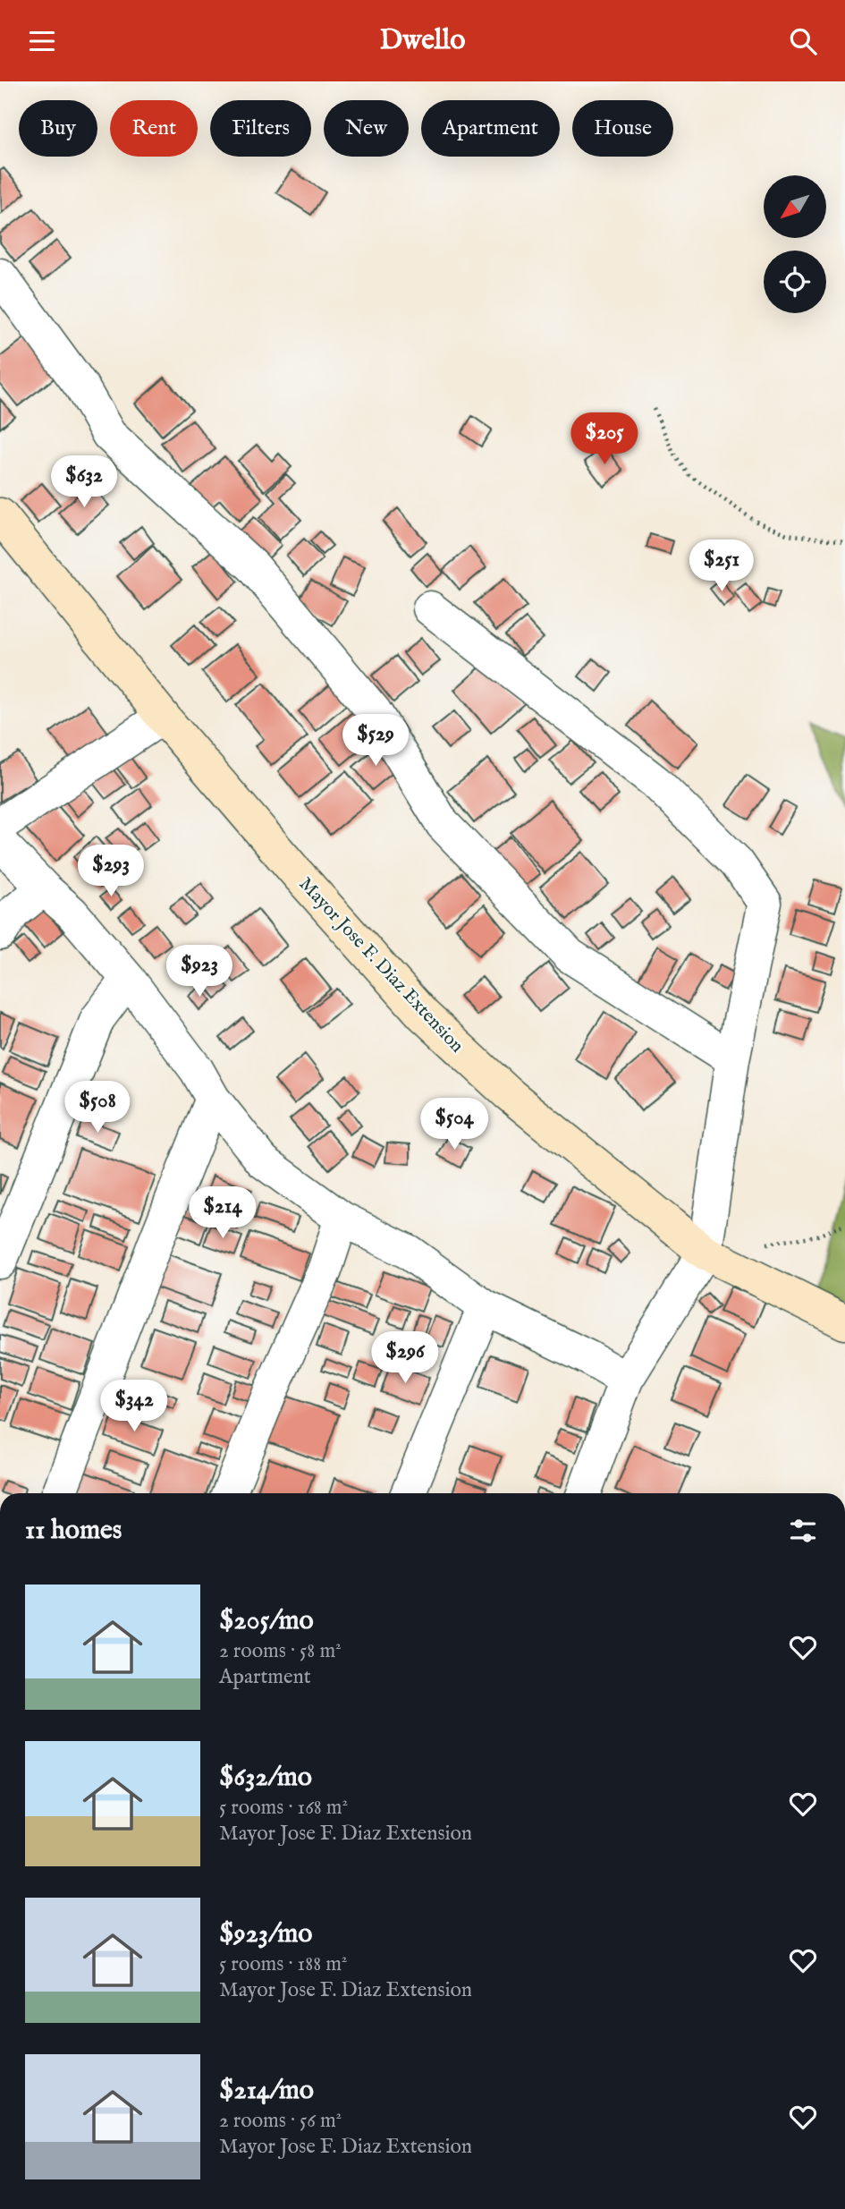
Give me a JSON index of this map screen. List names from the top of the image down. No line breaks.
{"streets":{"street":["Mayor Jose F. Diaz Extension"]},"north":"bottom left","page":{"header":"Dwello","chip":["Buy","Rent","Filters","New","Apartment","House"],"price":["$205","$632","$251","$529","$293","$923","$508","$504","$214","$296","$342"],"heading":"11 homes","list":[{"name":"$205/mo","note":"2 rooms · 58 m² · Apartment"},{"name":"$632/mo","note":"5 rooms · 168 m² · Mayor Jose F. Diaz Extension"},{"name":"$923/mo","note":"5 rooms · 188 m² · Mayor Jose F. Diaz Extension"},{"name":"$214/mo","note":"2 rooms · 56 m² · Mayor Jose F. Diaz Extension"}]}}
